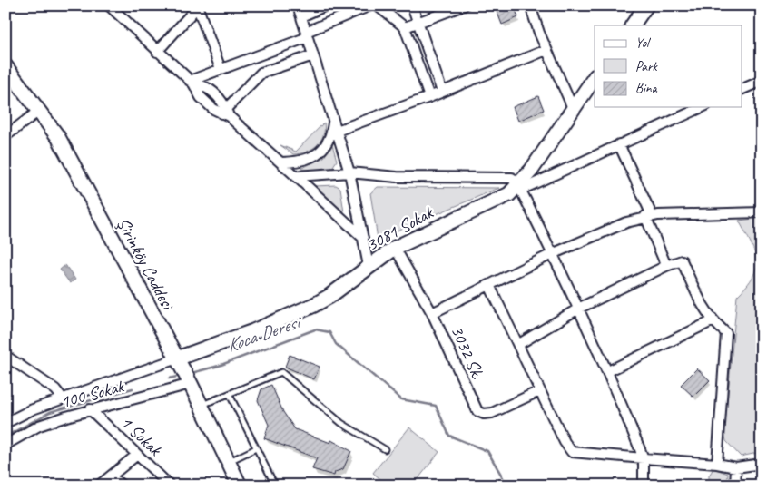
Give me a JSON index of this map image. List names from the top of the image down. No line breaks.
{"streets":{"street":["3081 Sokak","Şirinköy Caddesi","3032 Sk.","100 Sokak","1 Sokak"]},"crossings":[["3081 Sokak","Şirinköy Caddesi"],["3081 Sokak","3032 Sk."],["3081 Sokak","100 Sokak"],["Şirinköy Caddesi","100 Sokak"],["100 Sokak","1 Sokak"]],"water":["Koca Deresi"],"legend":["Yol","Park","Bina"]}
